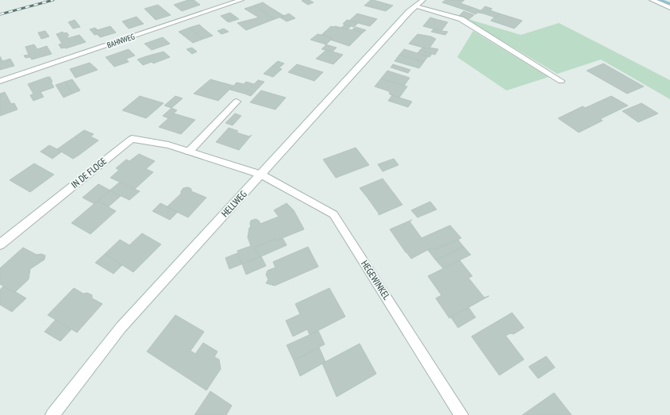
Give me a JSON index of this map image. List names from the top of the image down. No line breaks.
{"streets":{"street":["BAHNWEG","IN DE FLOGE","HELLWEG","HEGEWINKEL"]},"crossings":[["IN DE FLOGE","HELLWEG"],["IN DE FLOGE","HEGEWINKEL"],["HELLWEG","HEGEWINKEL"]]}
